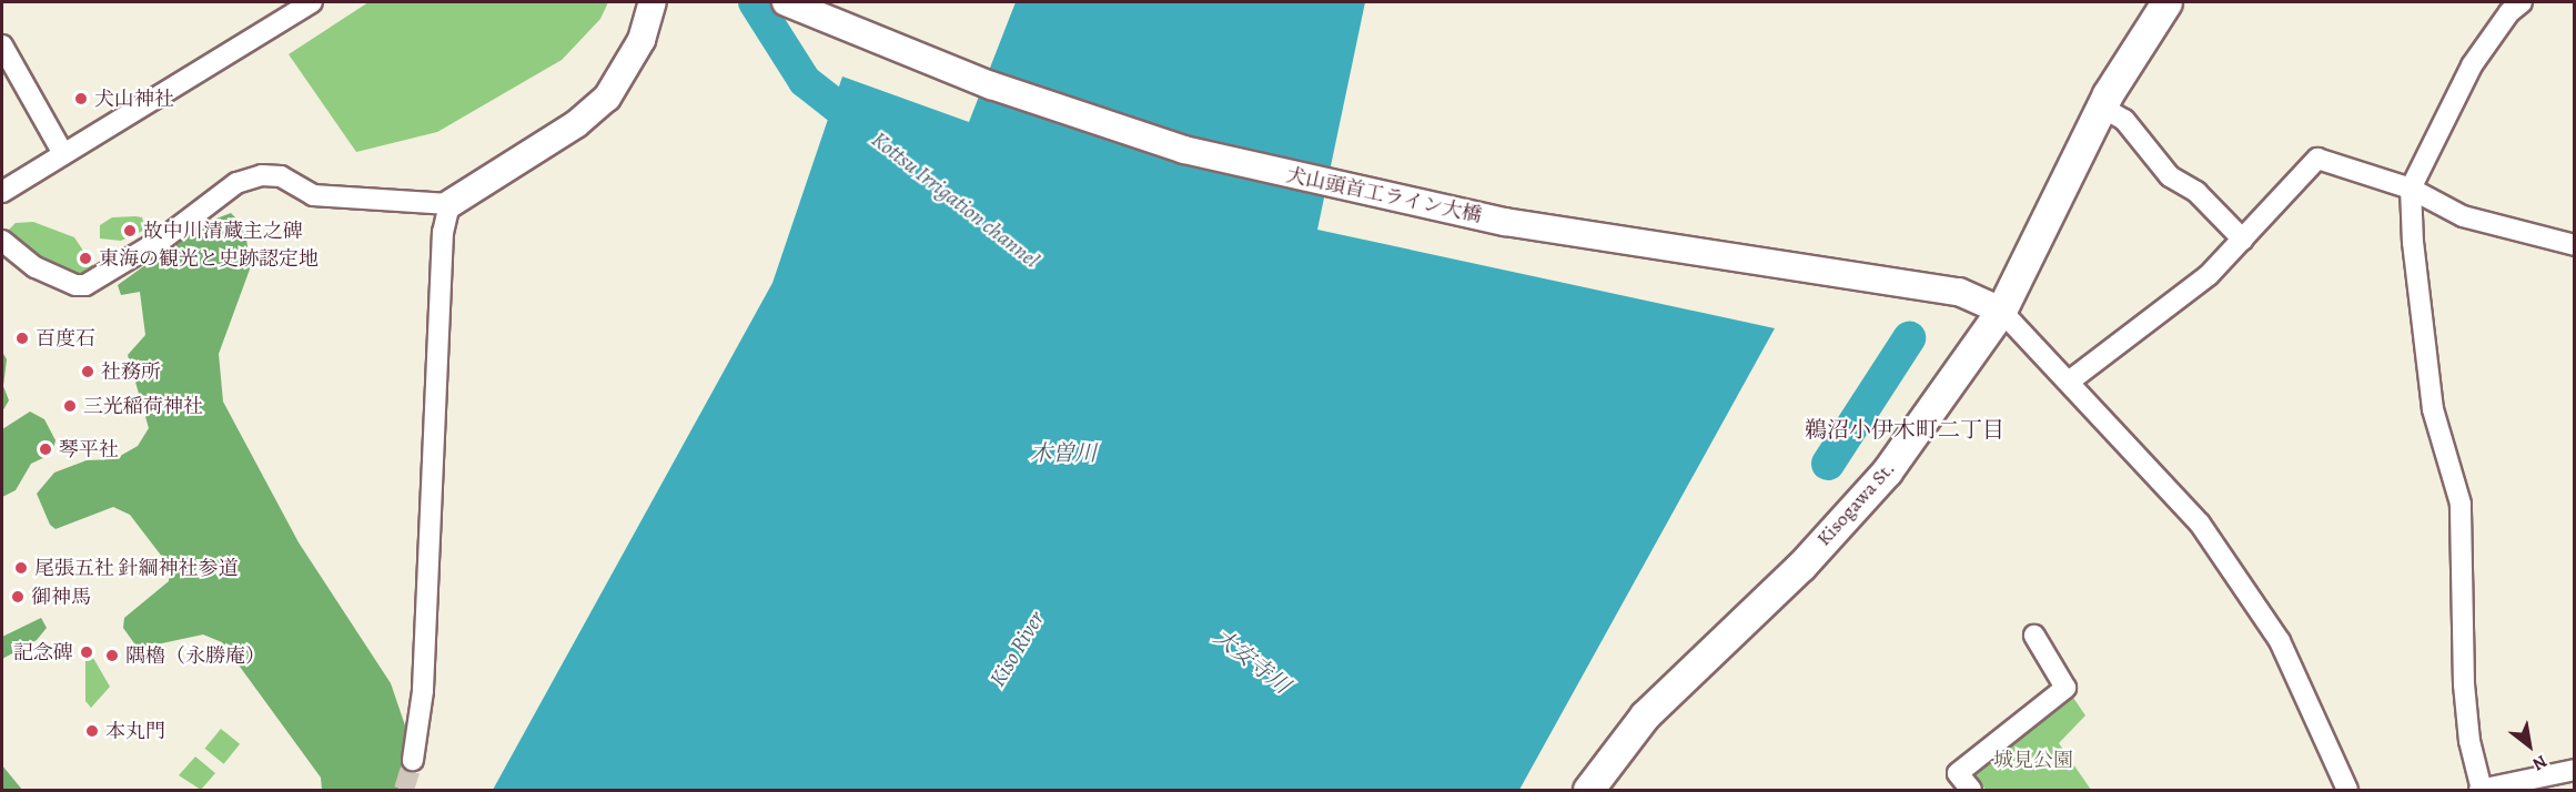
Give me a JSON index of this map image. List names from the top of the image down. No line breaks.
{"streets":{"main road":["Kisogawa St."],"street":["犬山頭首工ライン大橋"]},"crossings":[["犬山頭首工ライン大橋","Kisogawa St."]],"districts":["鵜沼小伊木町二丁目"],"water":["Kottsu Irrigation channel","木曽川","Kiso River","大安寺川"],"parks":["城見公園"],"places":["犬山神社","故中川清蔵主之碑","東海の観光と史跡認定地","百度石","社務所","三光稲荷神社","琴平社","尾張五社 針綱神社参道","御神馬","記念碑","隅櫓（永勝庵）","本丸門"],"north":"bottom right"}
